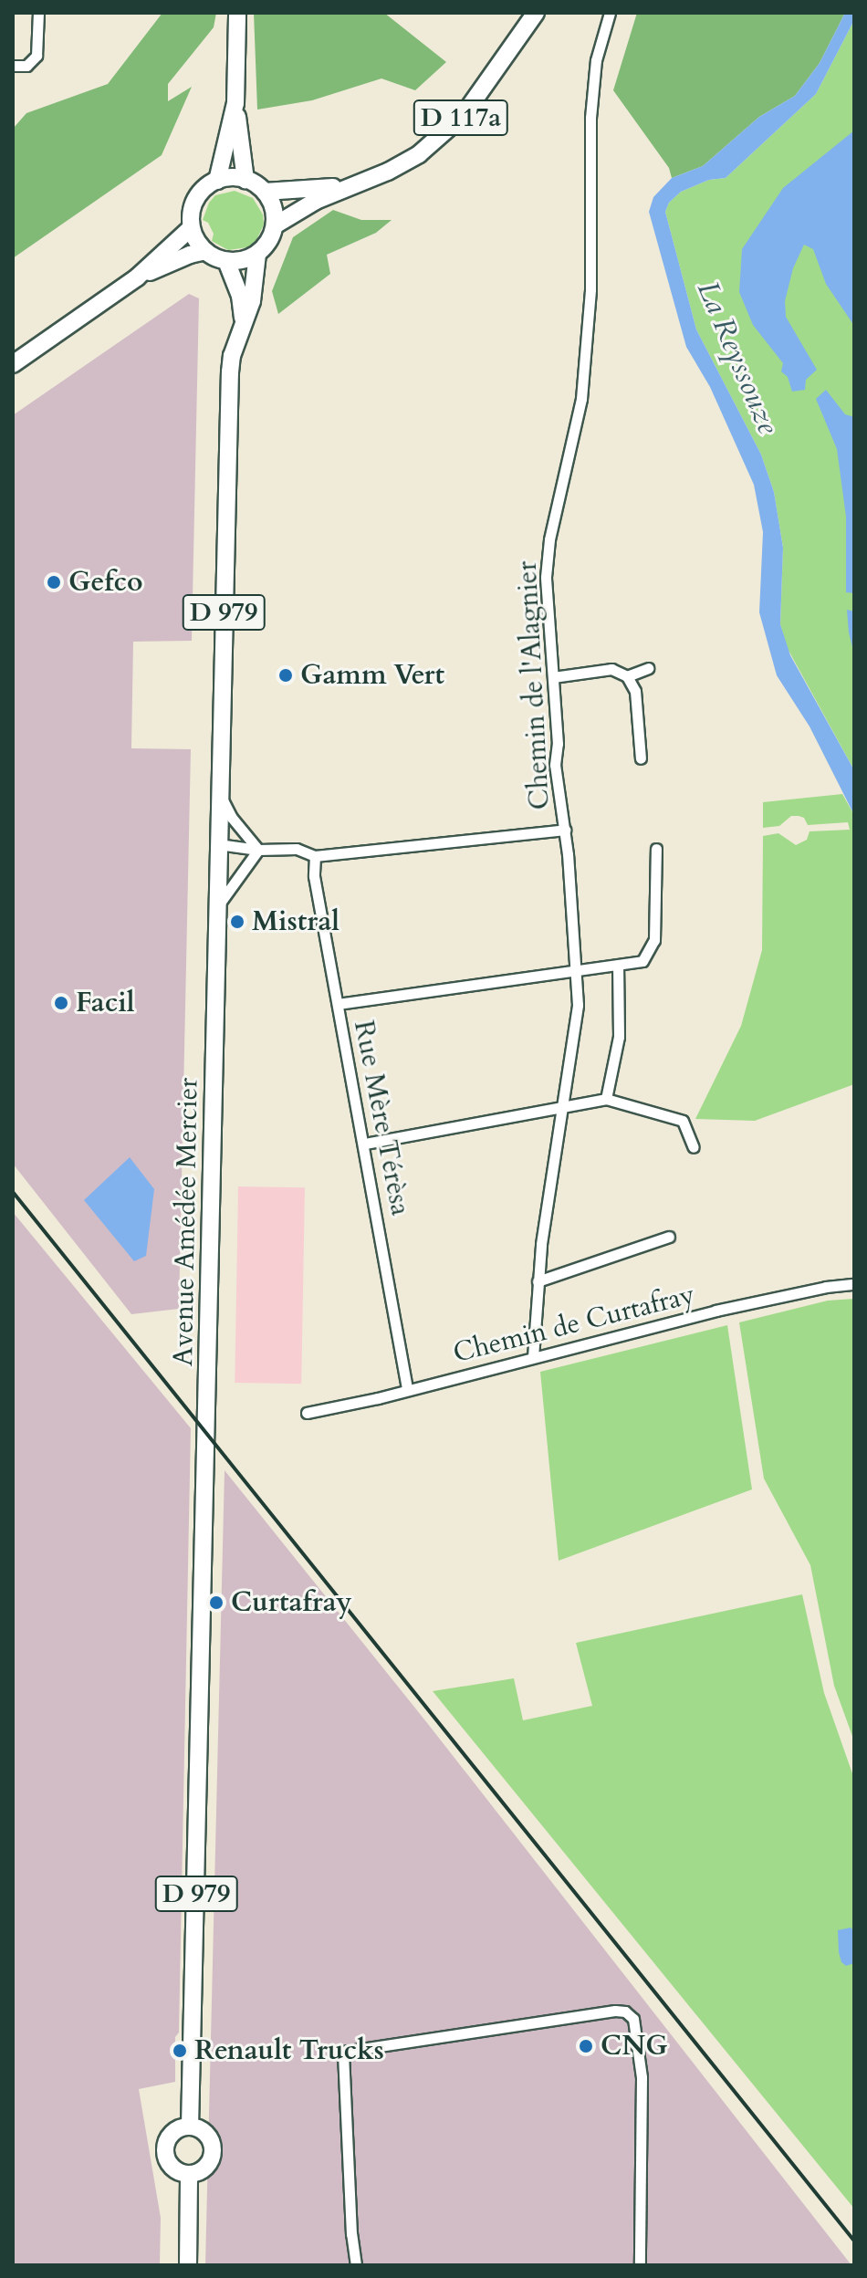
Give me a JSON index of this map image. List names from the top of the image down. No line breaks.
{"streets":{"main road":["D 117a","D 979","Avenue Amédée Mercier"],"street":["Chemin de l'Alagnier","Rue Mère Térèsa","Chemin de Curtafray"]},"crossings":[["D 117a","Avenue Amédée Mercier"],["Chemin de l'Alagnier","Chemin de Curtafray"],["Rue Mère Térèsa","Chemin de Curtafray"]],"water":["La Reyssouze"],"places":["Gefco","Gamm Vert","Mistral","Facil","Curtafray","CNG","Renault Trucks"]}
